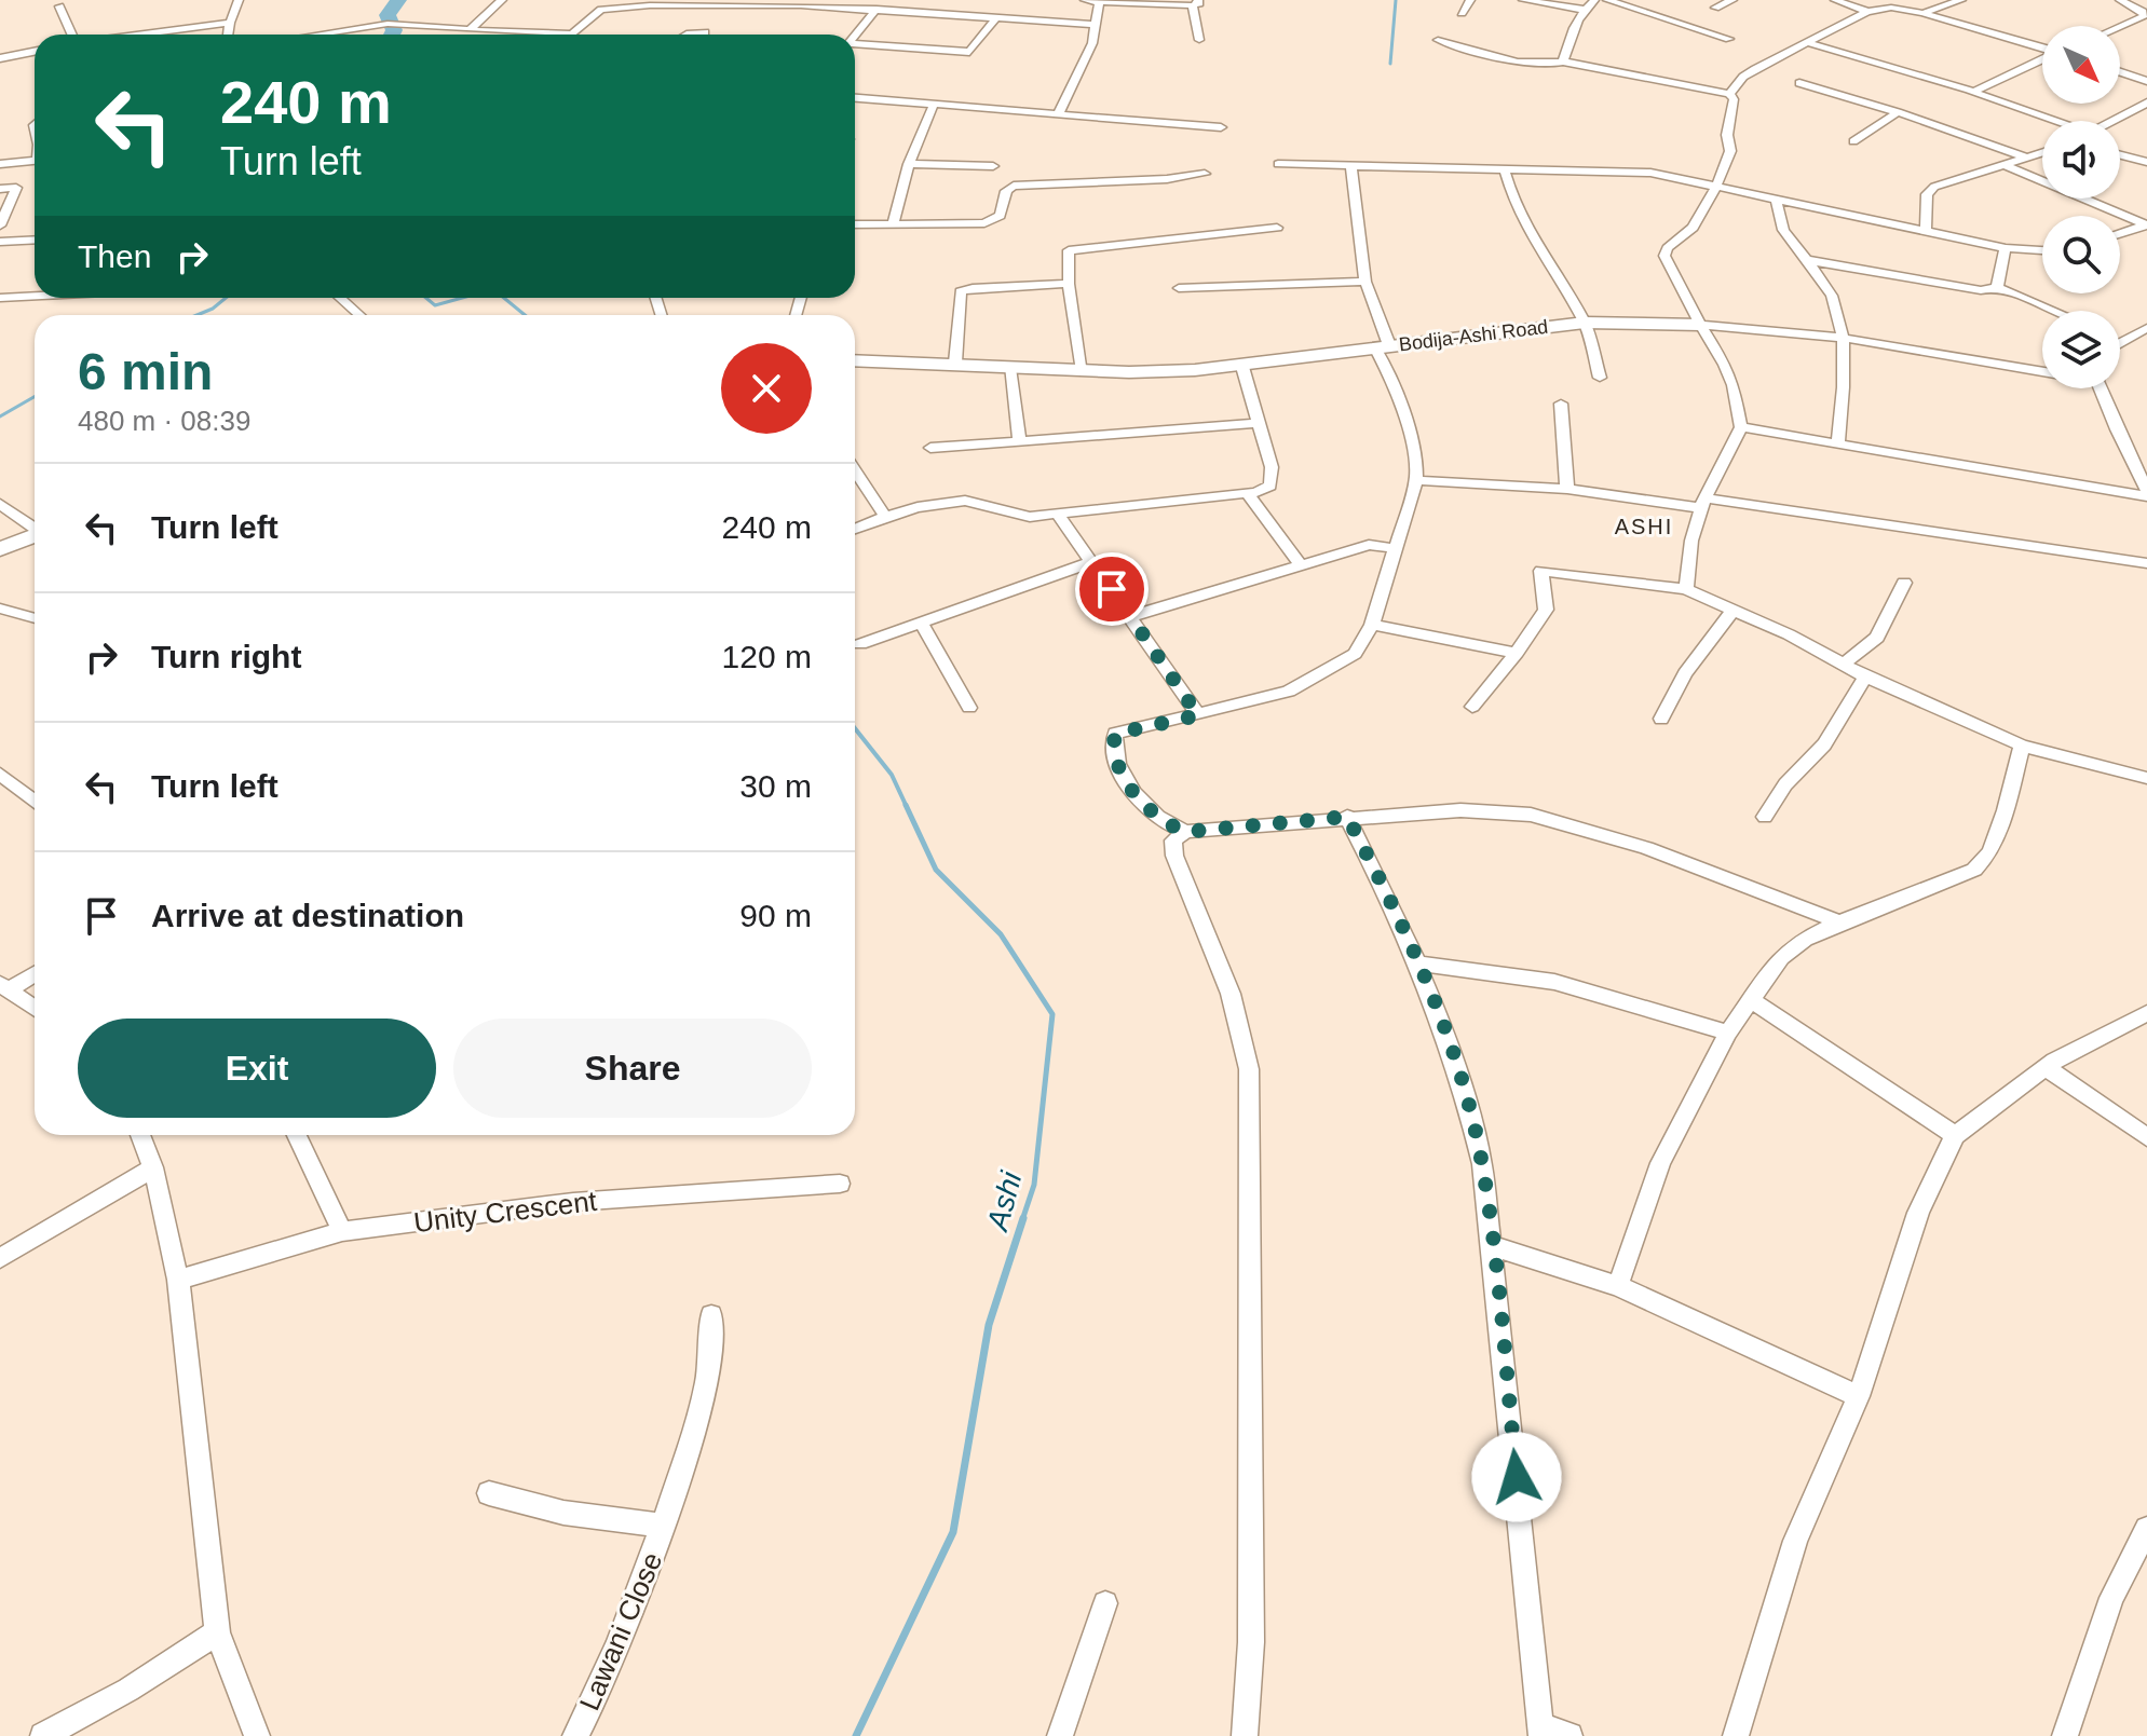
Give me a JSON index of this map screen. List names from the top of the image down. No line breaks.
{"streets":{"street":["Bodija-Ashi Road","Unity Crescent","Lawani Close"]},"districts":["ASHI"],"water":["Ashi"],"north":"bottom right","page":{"turn":["240 m","Turn left"],"then":"Then","heading":["6 min","480 m · 08:39"],"list":[{"name":"Turn left","value":"240 m"},{"name":"Turn right","value":"120 m"},{"name":"Turn left","value":"30 m"},{"name":"Arrive at destination","value":"90 m"}],"buttons":["Exit","Share"]}}
